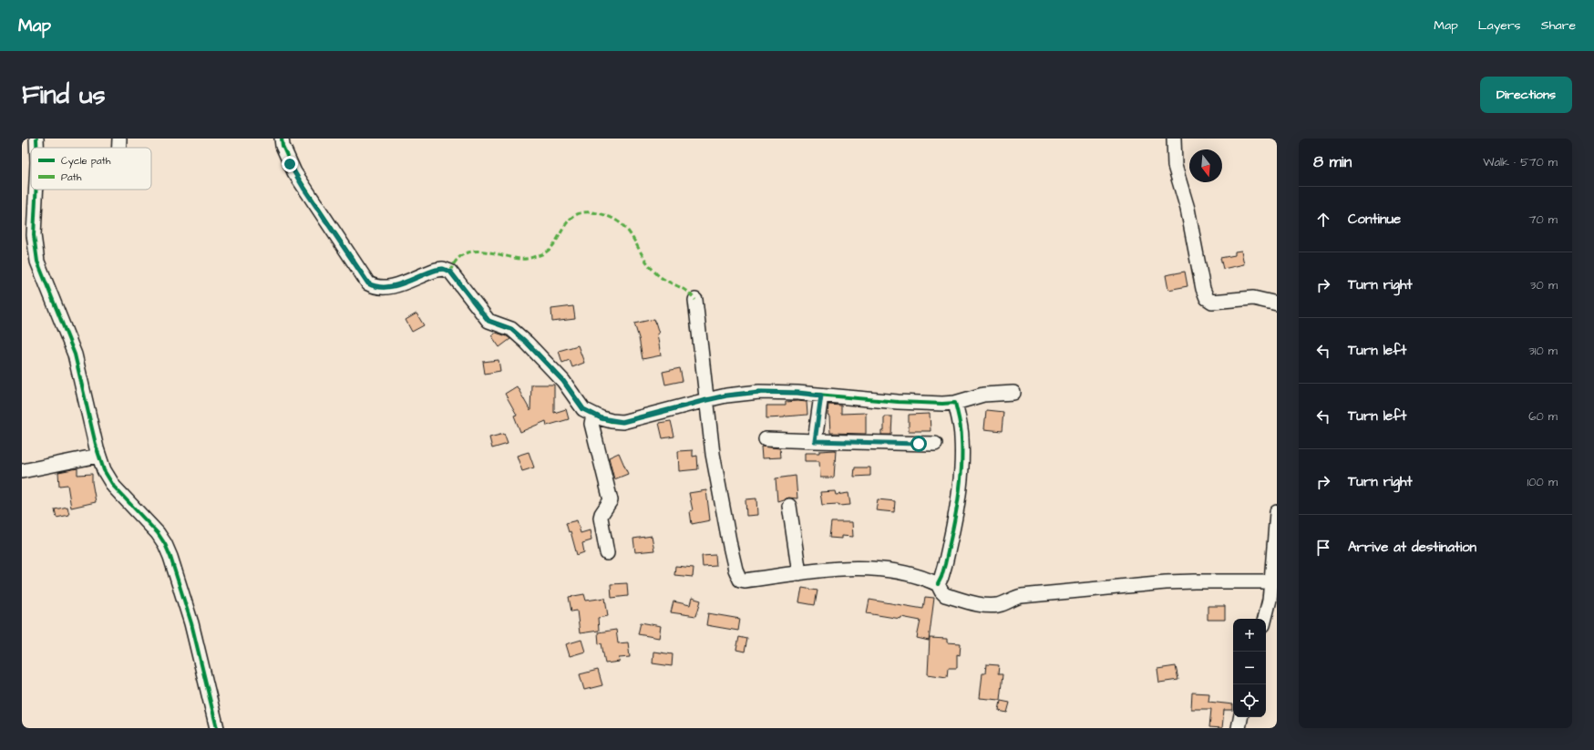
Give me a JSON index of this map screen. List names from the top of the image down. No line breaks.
{"legend":["Cycle path","Path"],"north":"bottom","page":{"header":"Map","nav":["Map","Layers","Share"],"buttons":"Directions","title":"Find us","heading":["8 min","Walk · 570 m"],"list":[["Continue","70 m"],["Turn right","30 m"],["Turn left","310 m"],["Turn left","60 m"],["Turn right","100 m"],"Arrive at destination"],"map_buttons":["+","−"]}}
